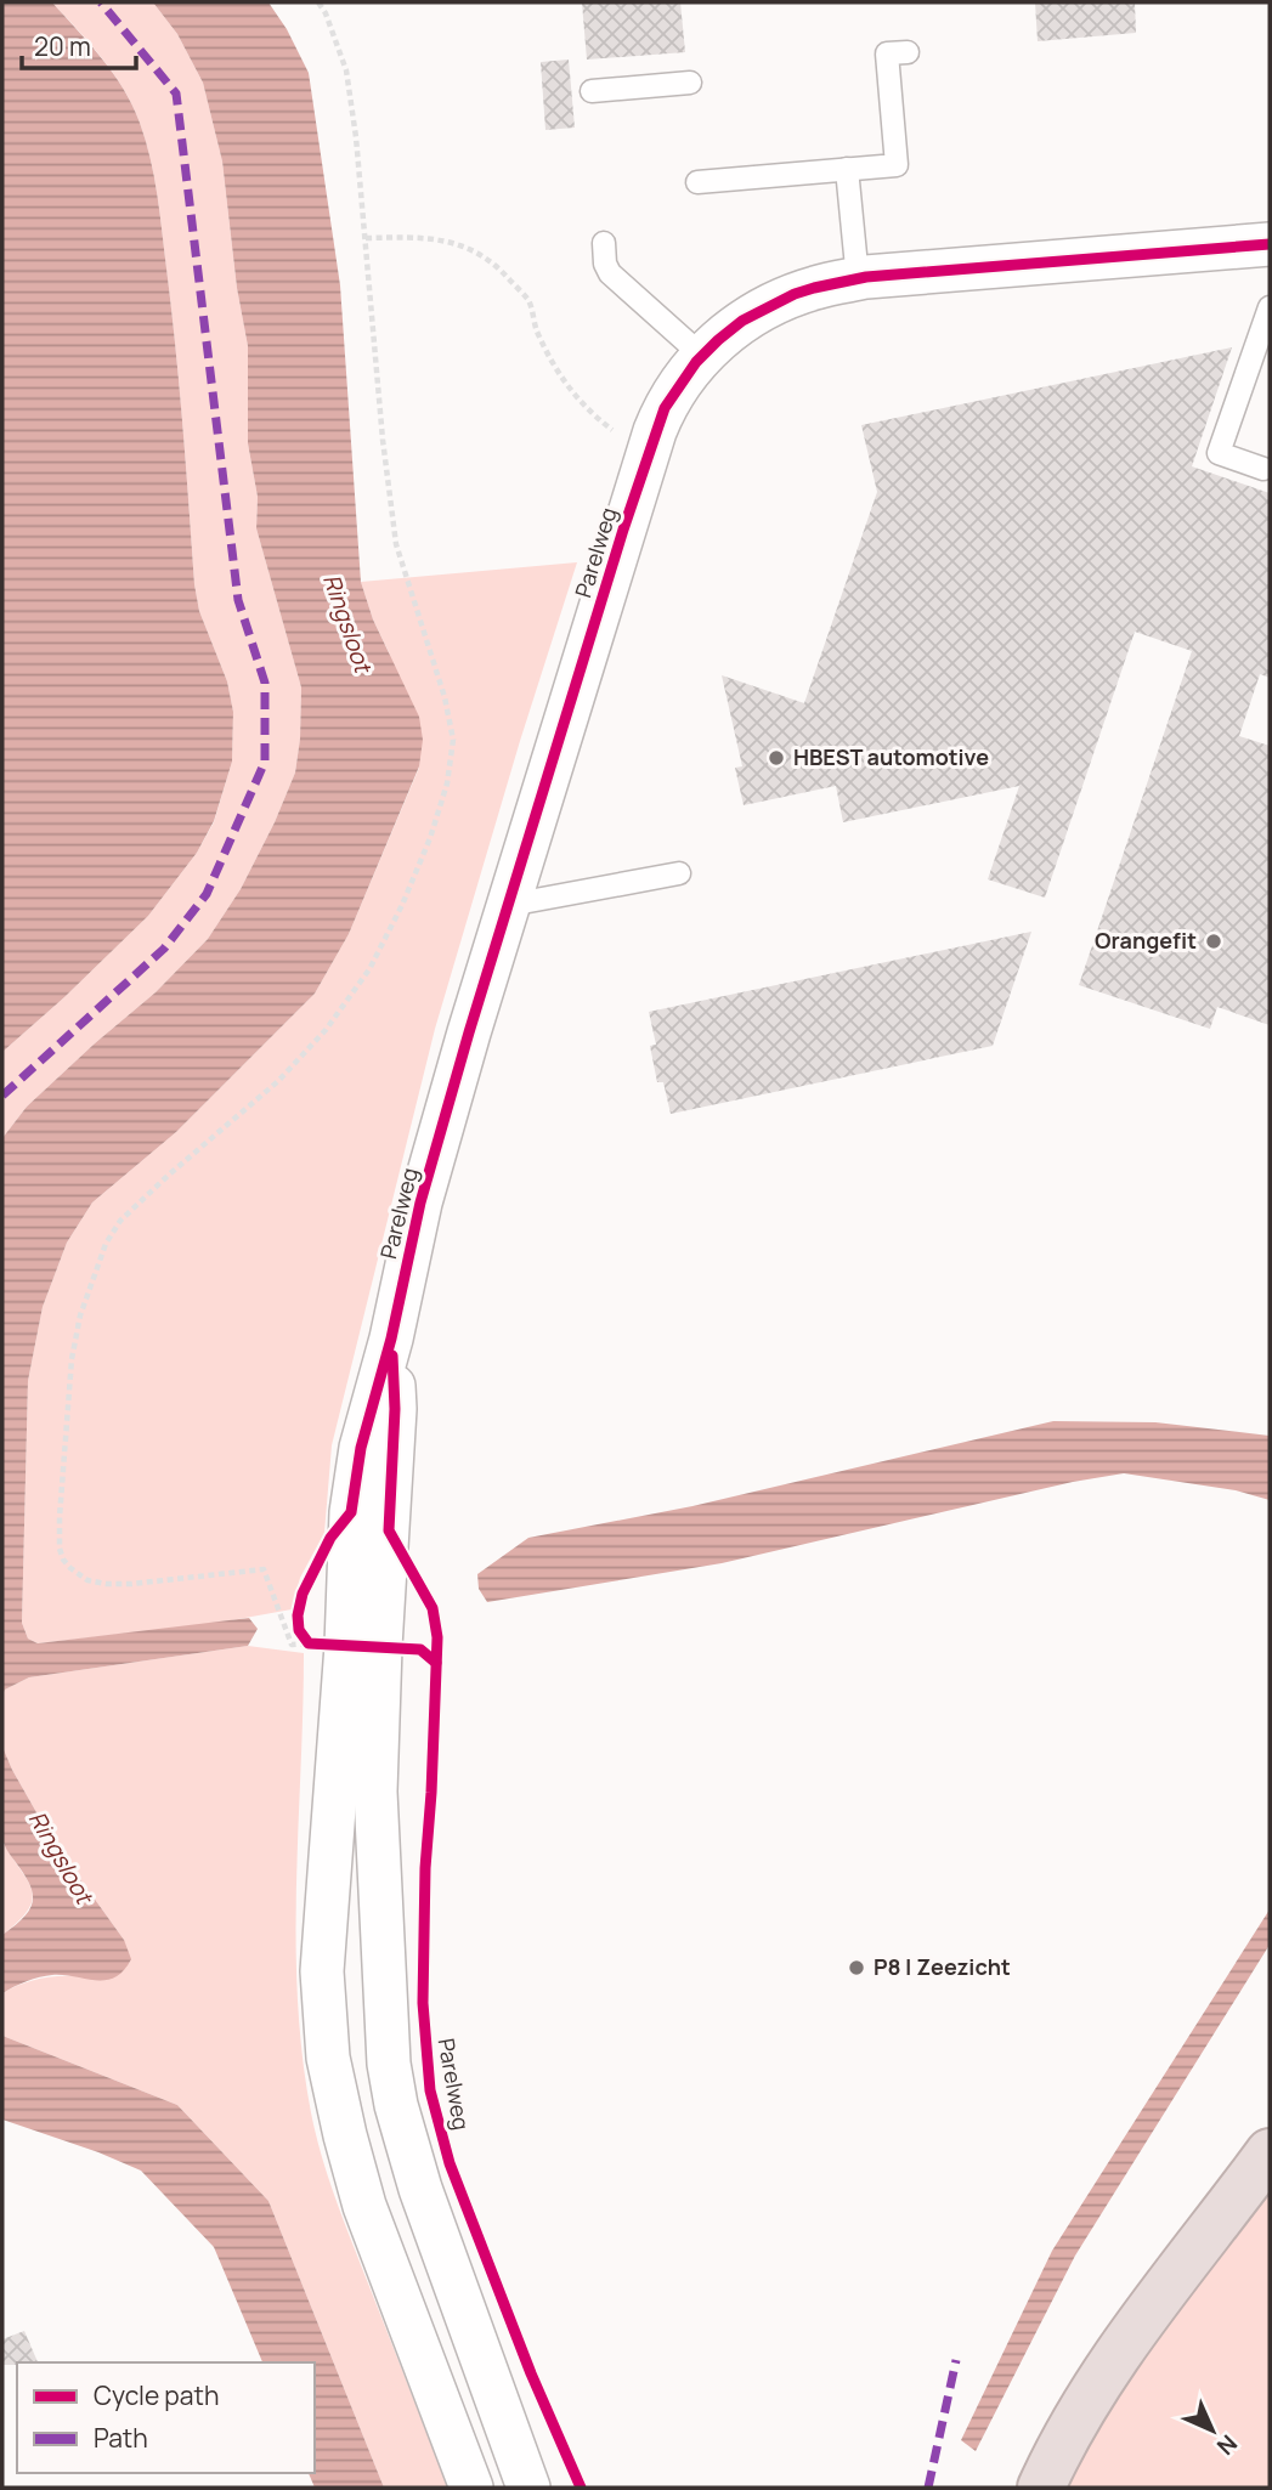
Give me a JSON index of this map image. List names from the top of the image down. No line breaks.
{"streets":{"street":["Parelweg"]},"water":["Ringsloot"],"places":["HBEST automotive","Orangefit","P8 | Zeezicht"],"legend":["Cycle path","Path"],"scale_bar":"20 m","north":"bottom right"}
